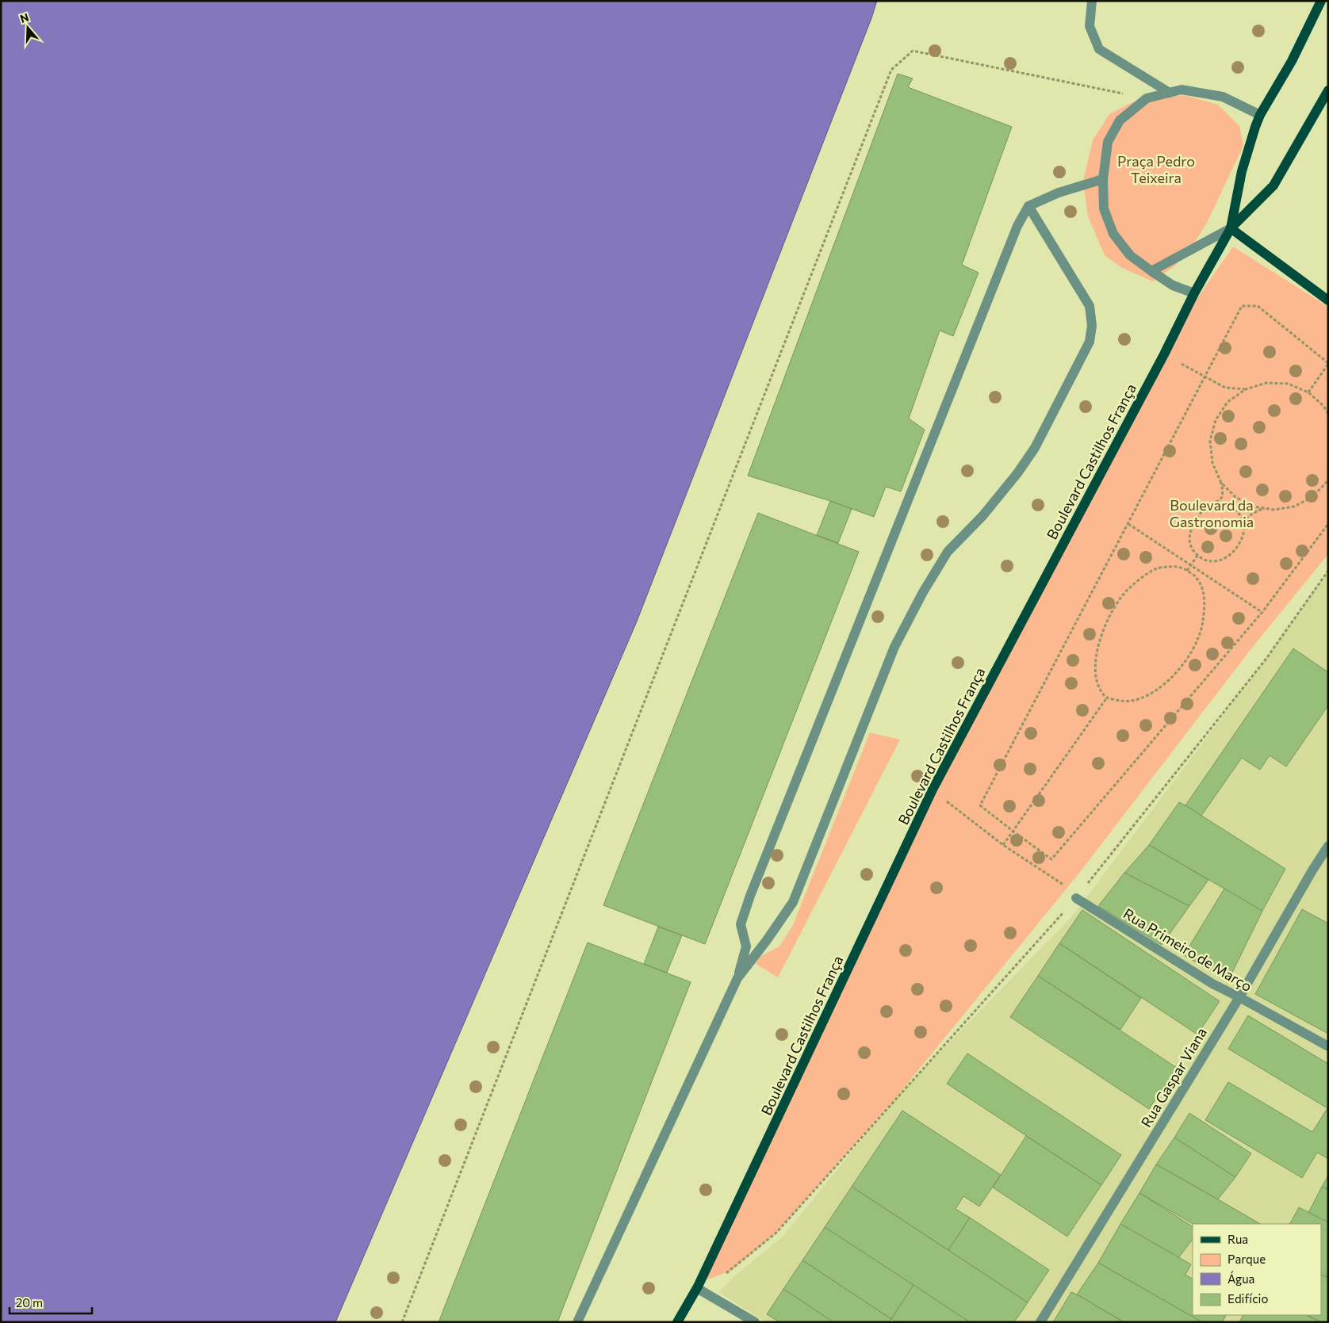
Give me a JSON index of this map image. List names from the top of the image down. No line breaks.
{"streets":{"main road":["Boulevard Castilhos França"],"street":["Rua Primeiro de Março","Rua Gaspar Viana"]},"crossings":[["Rua Primeiro de Março","Rua Gaspar Viana"]],"parks":["Praça Pedro Teixeira","Boulevard da Gastronomia"],"legend":["Rua","Parque","Água","Edifício"],"scale_bar":"20 m","north":"top"}
